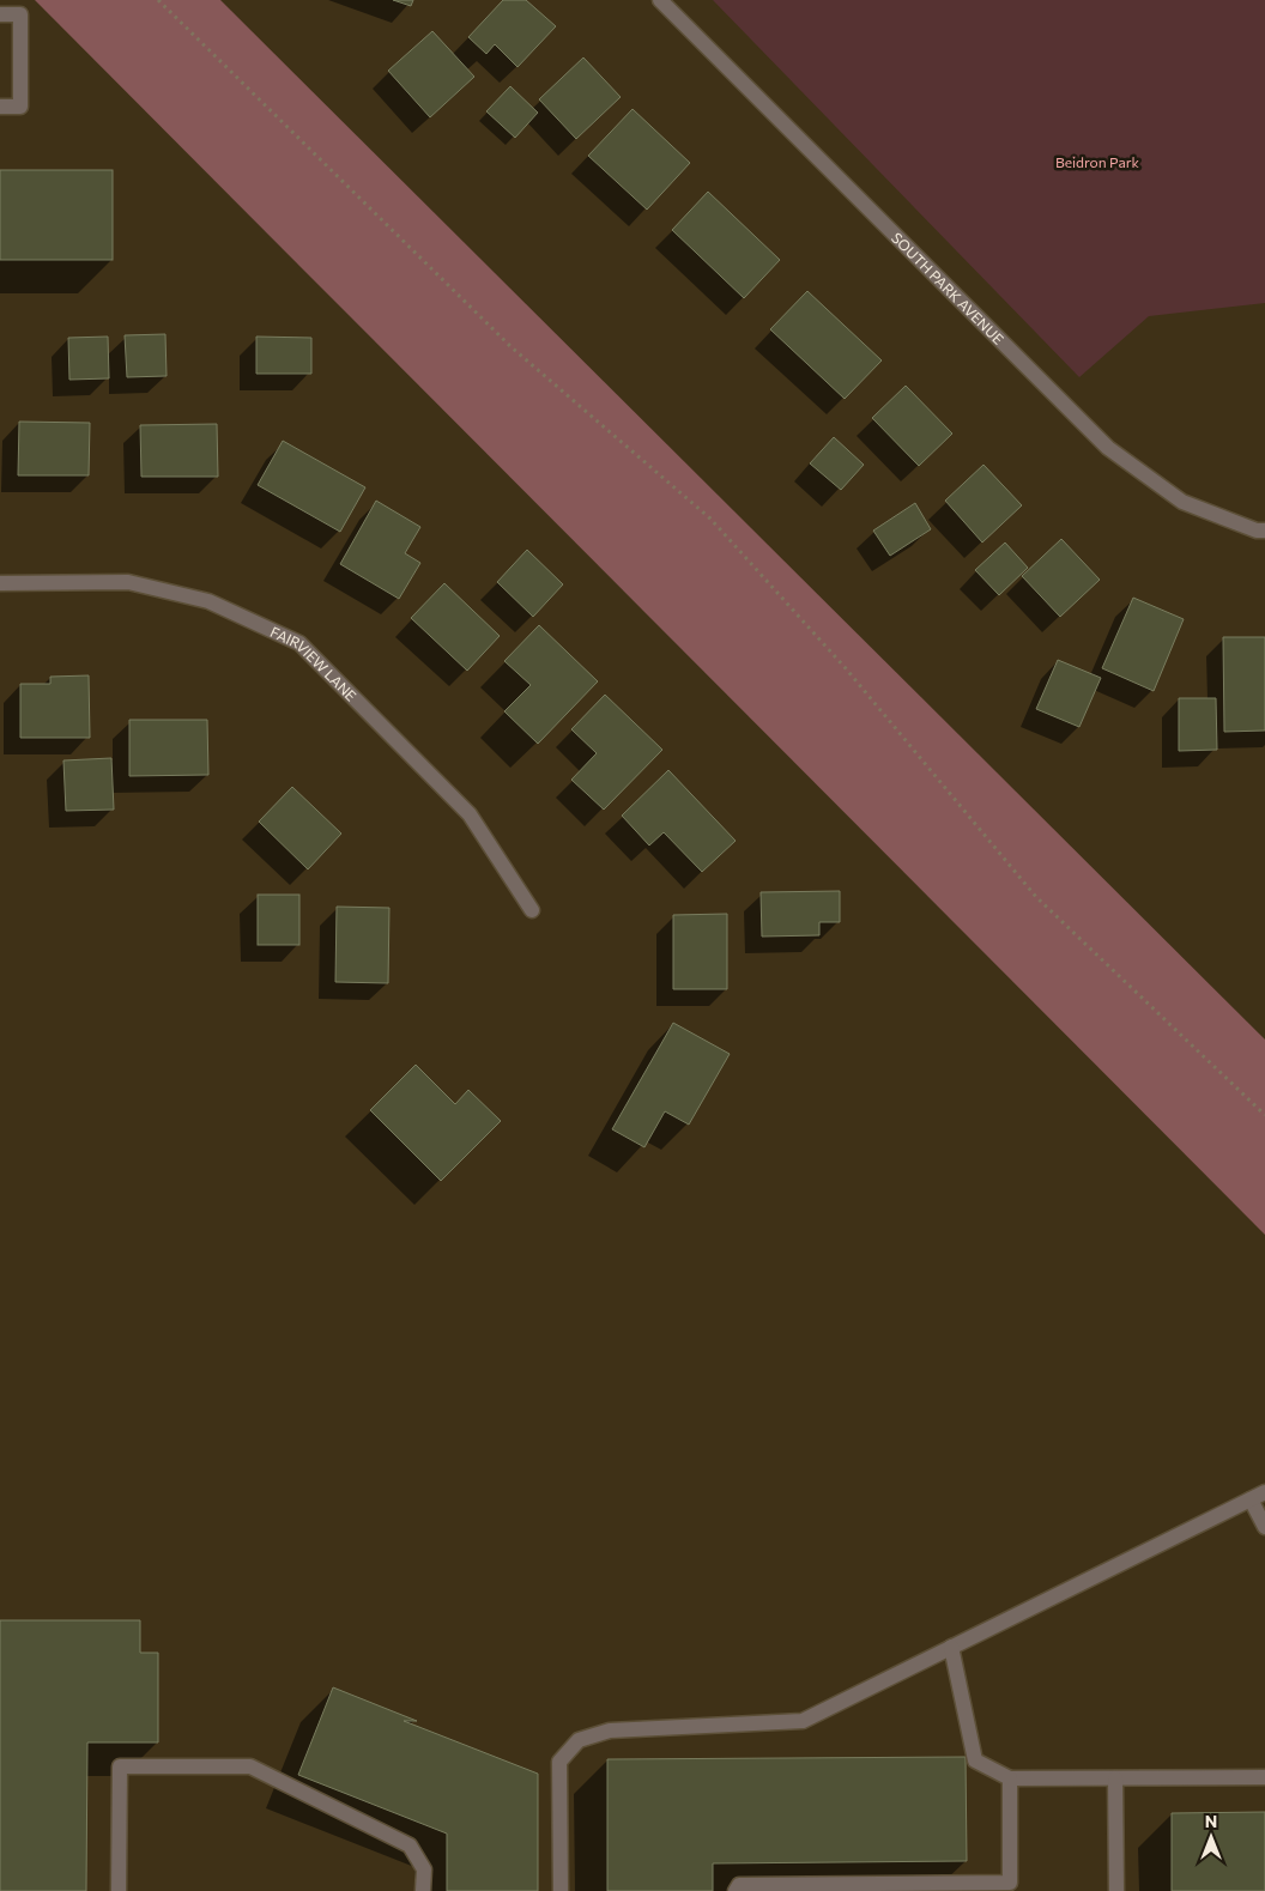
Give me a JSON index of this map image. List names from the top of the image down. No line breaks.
{"streets":{"street":["SOUTH PARK AVENUE","FAIRVIEW LANE"]},"parks":["Beidron Park"],"north":"top"}
